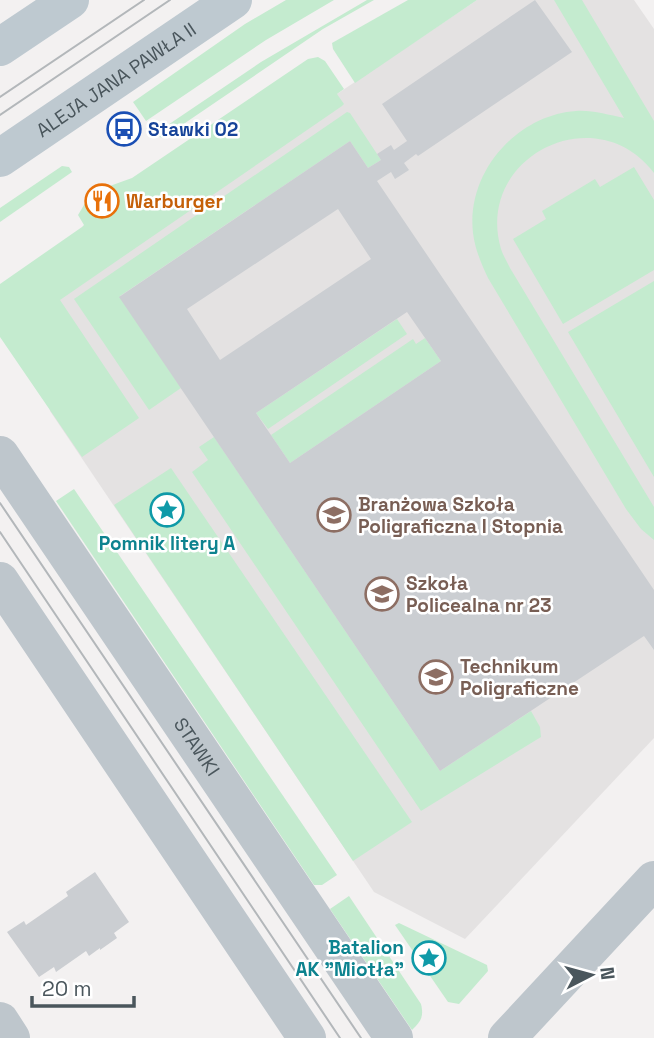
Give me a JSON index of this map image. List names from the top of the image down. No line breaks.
{"streets":{"main road":["ALEJA JANA PAWŁA II"],"street":["STAWKI"]},"places":{"bus stop":["Stawki 02"],"restaurant":["Warburger"],"place":["Pomnik litery A","Batalion AK \"Miotła\""],"school or university":["Branżowa Szkoła Poligraficzna I Stopnia","Szkoła Policealna nr 23","Technikum Poligraficzne"]},"scale_bar":"20 m","north":"right"}
